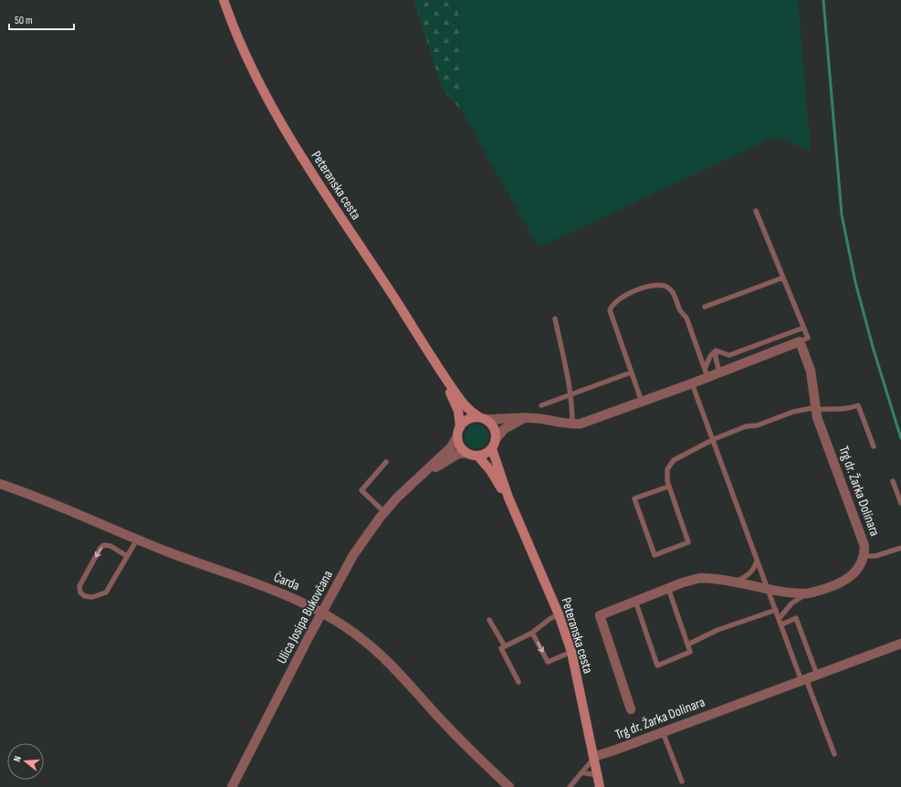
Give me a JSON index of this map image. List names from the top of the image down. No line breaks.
{"streets":{"main road":["Peteranska cesta"],"street":["Trg dr. Žarka Dolinara","Čarda","Ulica Josipa Bukovčana"]},"crossings":[["Peteranska cesta","Trg dr. Žarka Dolinara"],["Peteranska cesta","Ulica Josipa Bukovčana"],["Čarda","Ulica Josipa Bukovčana"]],"scale_bar":"50 m","north":"left"}
